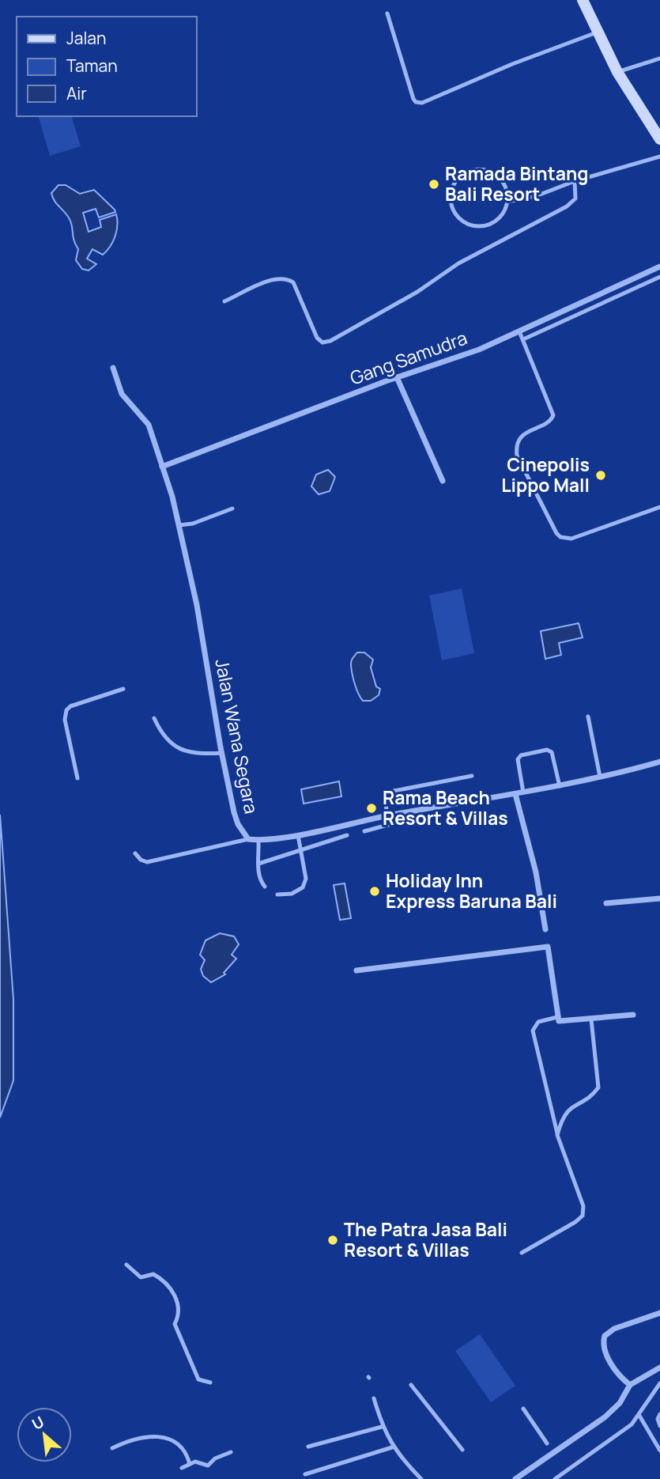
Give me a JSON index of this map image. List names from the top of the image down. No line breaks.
{"streets":{"street":["Gang Samudra","Jalan Wana Segara"]},"crossings":[["Gang Samudra","Jalan Wana Segara"]],"places":["Ramada Bintang Bali Resort","Cinepolis Lippo Mall","Rama Beach Resort & Villas","Holiday Inn Express Baruna Bali","The Patra Jasa Bali Resort & Villas"],"legend":["Jalan","Taman","Air"],"north":"top left"}
